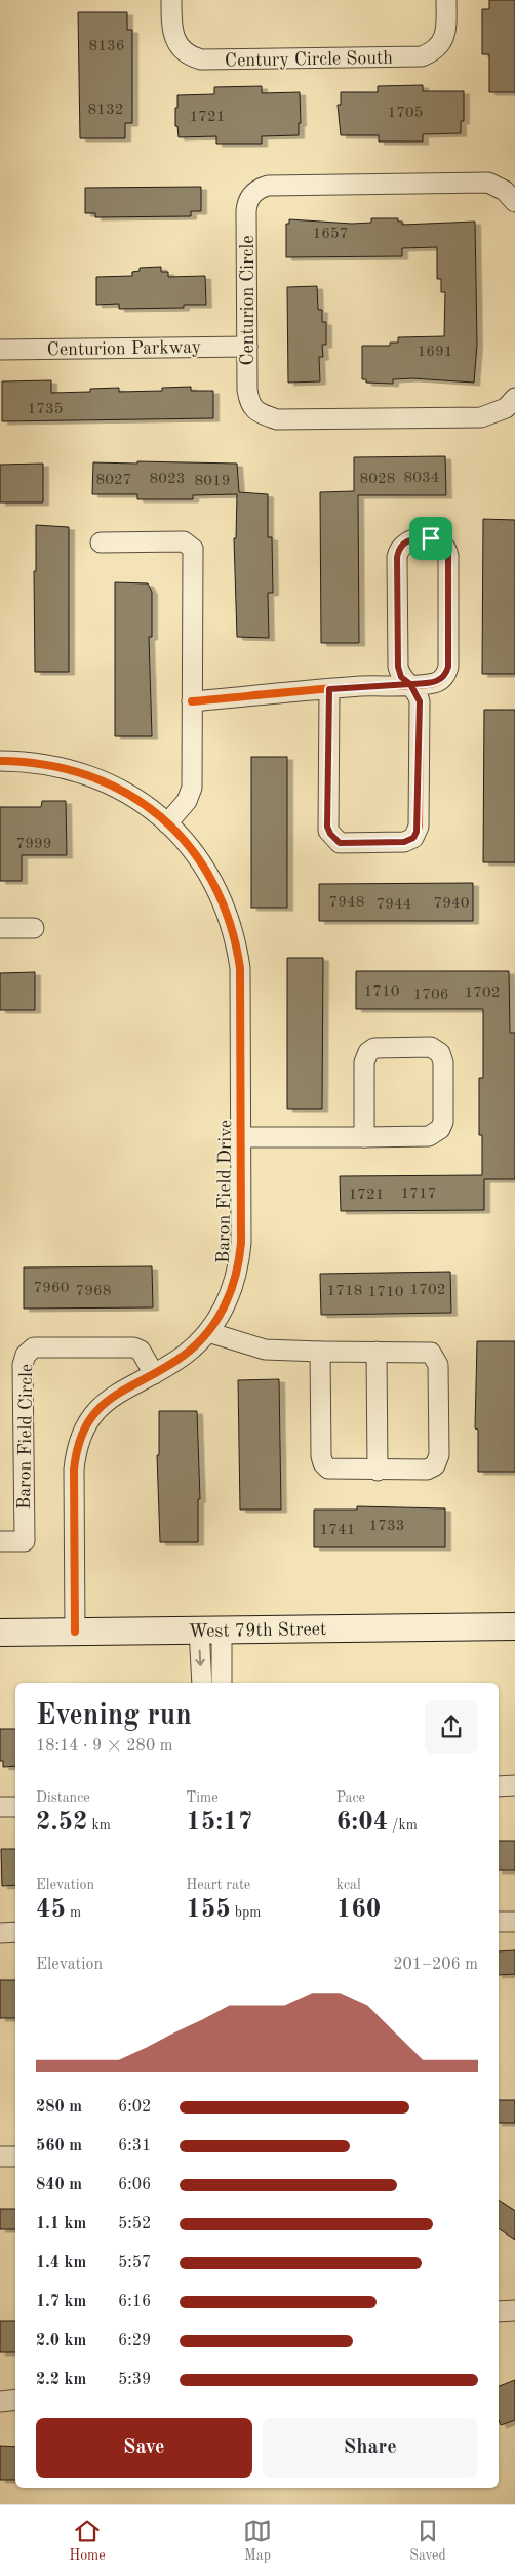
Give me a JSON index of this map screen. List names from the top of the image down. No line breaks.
{"streets":{"main road":["West 79th Street"],"street":["Century Circle South","Centurion Circle","Centurion Parkway","Baron Field Drive","Baron Field Circle"]},"crossings":[["Centurion Circle","Centurion Parkway"],["Baron Field Drive","Baron Field Circle"],["Baron Field Drive","West 79th Street"]],"house_numbers":["8136","8132","1705","1721","1657","1691","1735","8034","8023","8028","8027","8019","7999","7948","7940","7944","1710","1702","1706","1717","1721","7960","1702","7968","1718","1710","1733","1741"],"page":{"heading":["Evening run","18:14 · 9 × 280 m"],"stats":[["Distance","2.52 km"],["Time","15:17"],["Pace","6:04 /km"],["Elevation","45 m"],["Heart rate","155 bpm"],["kcal","160"]],"chart":["Elevation","201–206 m"],"list":[{"name":"280 m","note":"6:02"},{"name":"560 m","note":"6:31"},{"name":"840 m","note":"6:06"},{"name":"1.1 km","note":"5:52"},{"name":"1.4 km","note":"5:57"},{"name":"1.7 km","note":"6:16"},{"name":"2.0 km","note":"6:29"},{"name":"2.2 km","note":"5:39"}],"buttons":["Save","Share"],"tabs":["Home","Map","Saved"]}}
